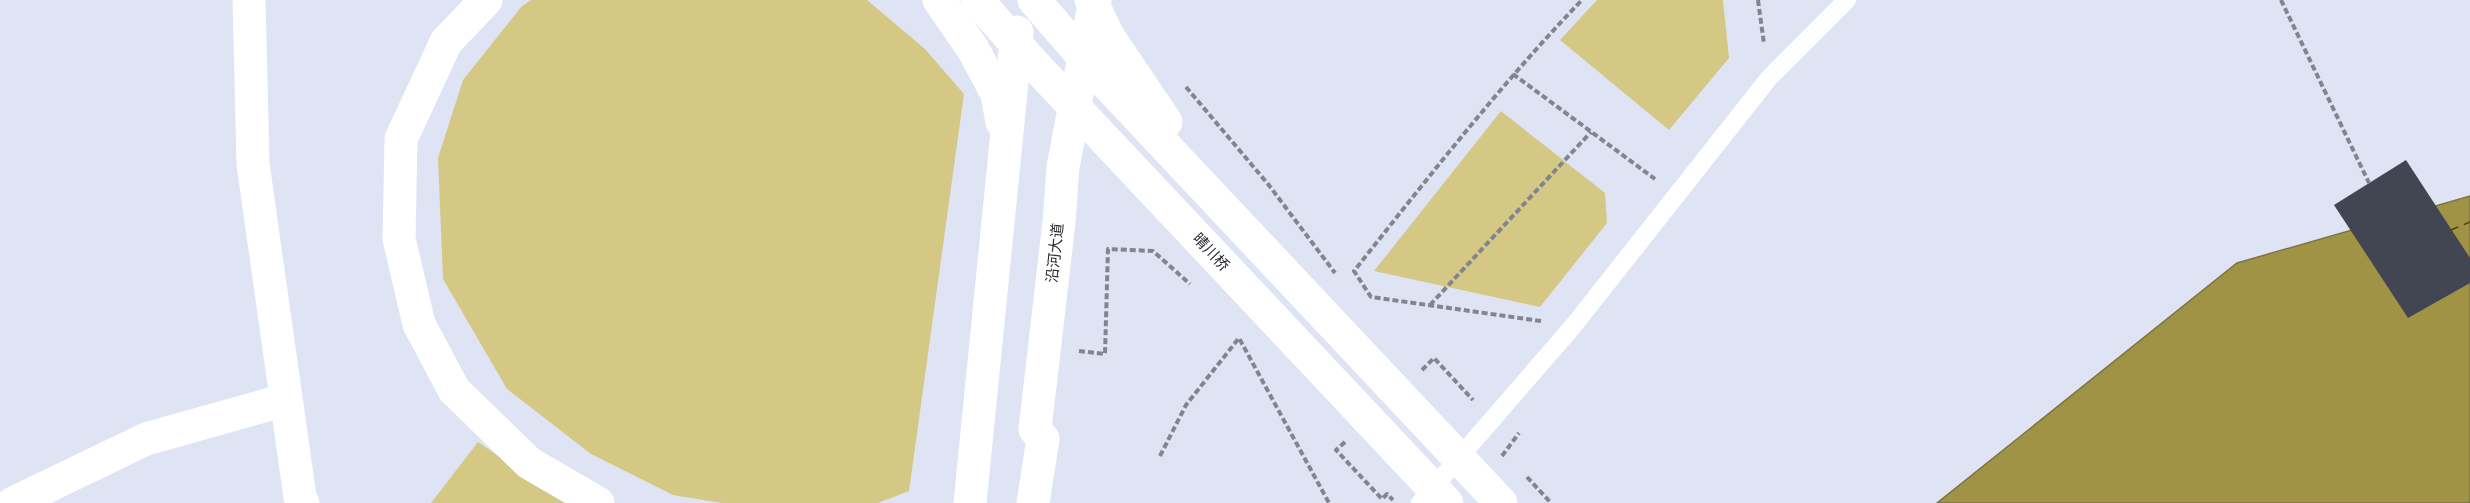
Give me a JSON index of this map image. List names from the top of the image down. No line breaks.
{"streets":{"main road":["晴川桥","沿河大道"]}}
